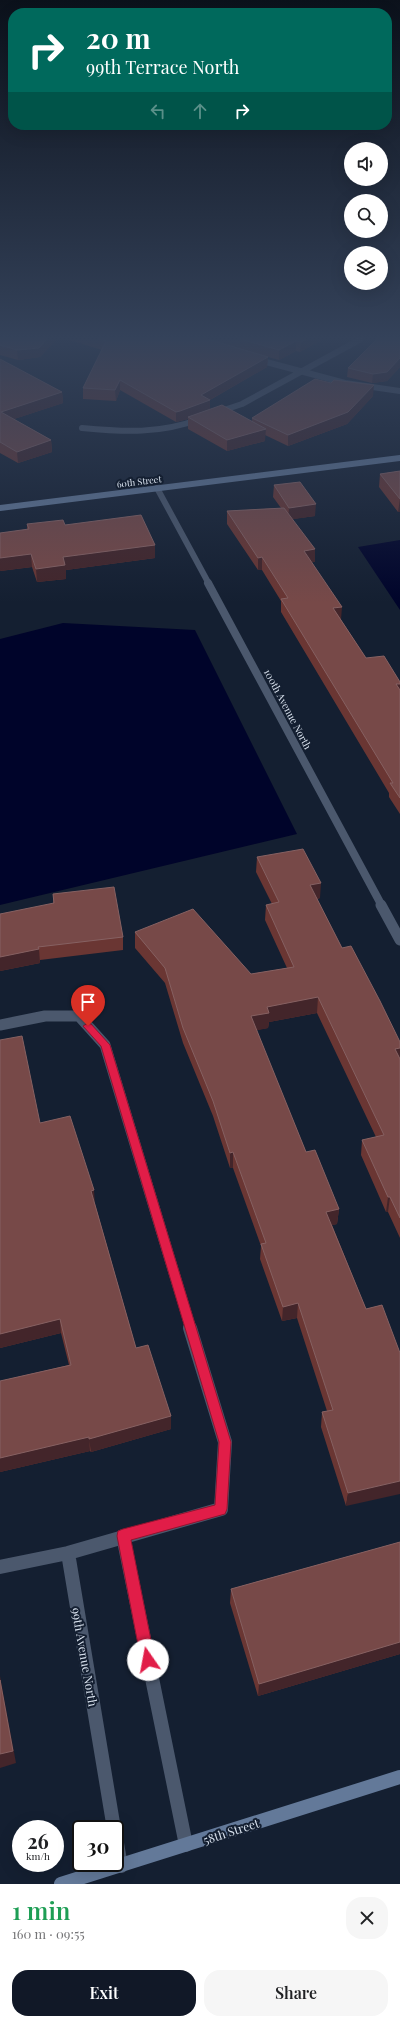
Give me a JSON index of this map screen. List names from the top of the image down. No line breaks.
{"streets":{"street":["60th Street","100th Avenue North","99th Avenue North","58th Street"]},"crossings":[["60th Street","100th Avenue North"]],"page":{"turn":["20 m","99th Terrace North"],"speed":"26 km/h","limit":"30","heading":["1 min","160 m · 09:55"],"buttons":["Exit","Share"]}}
